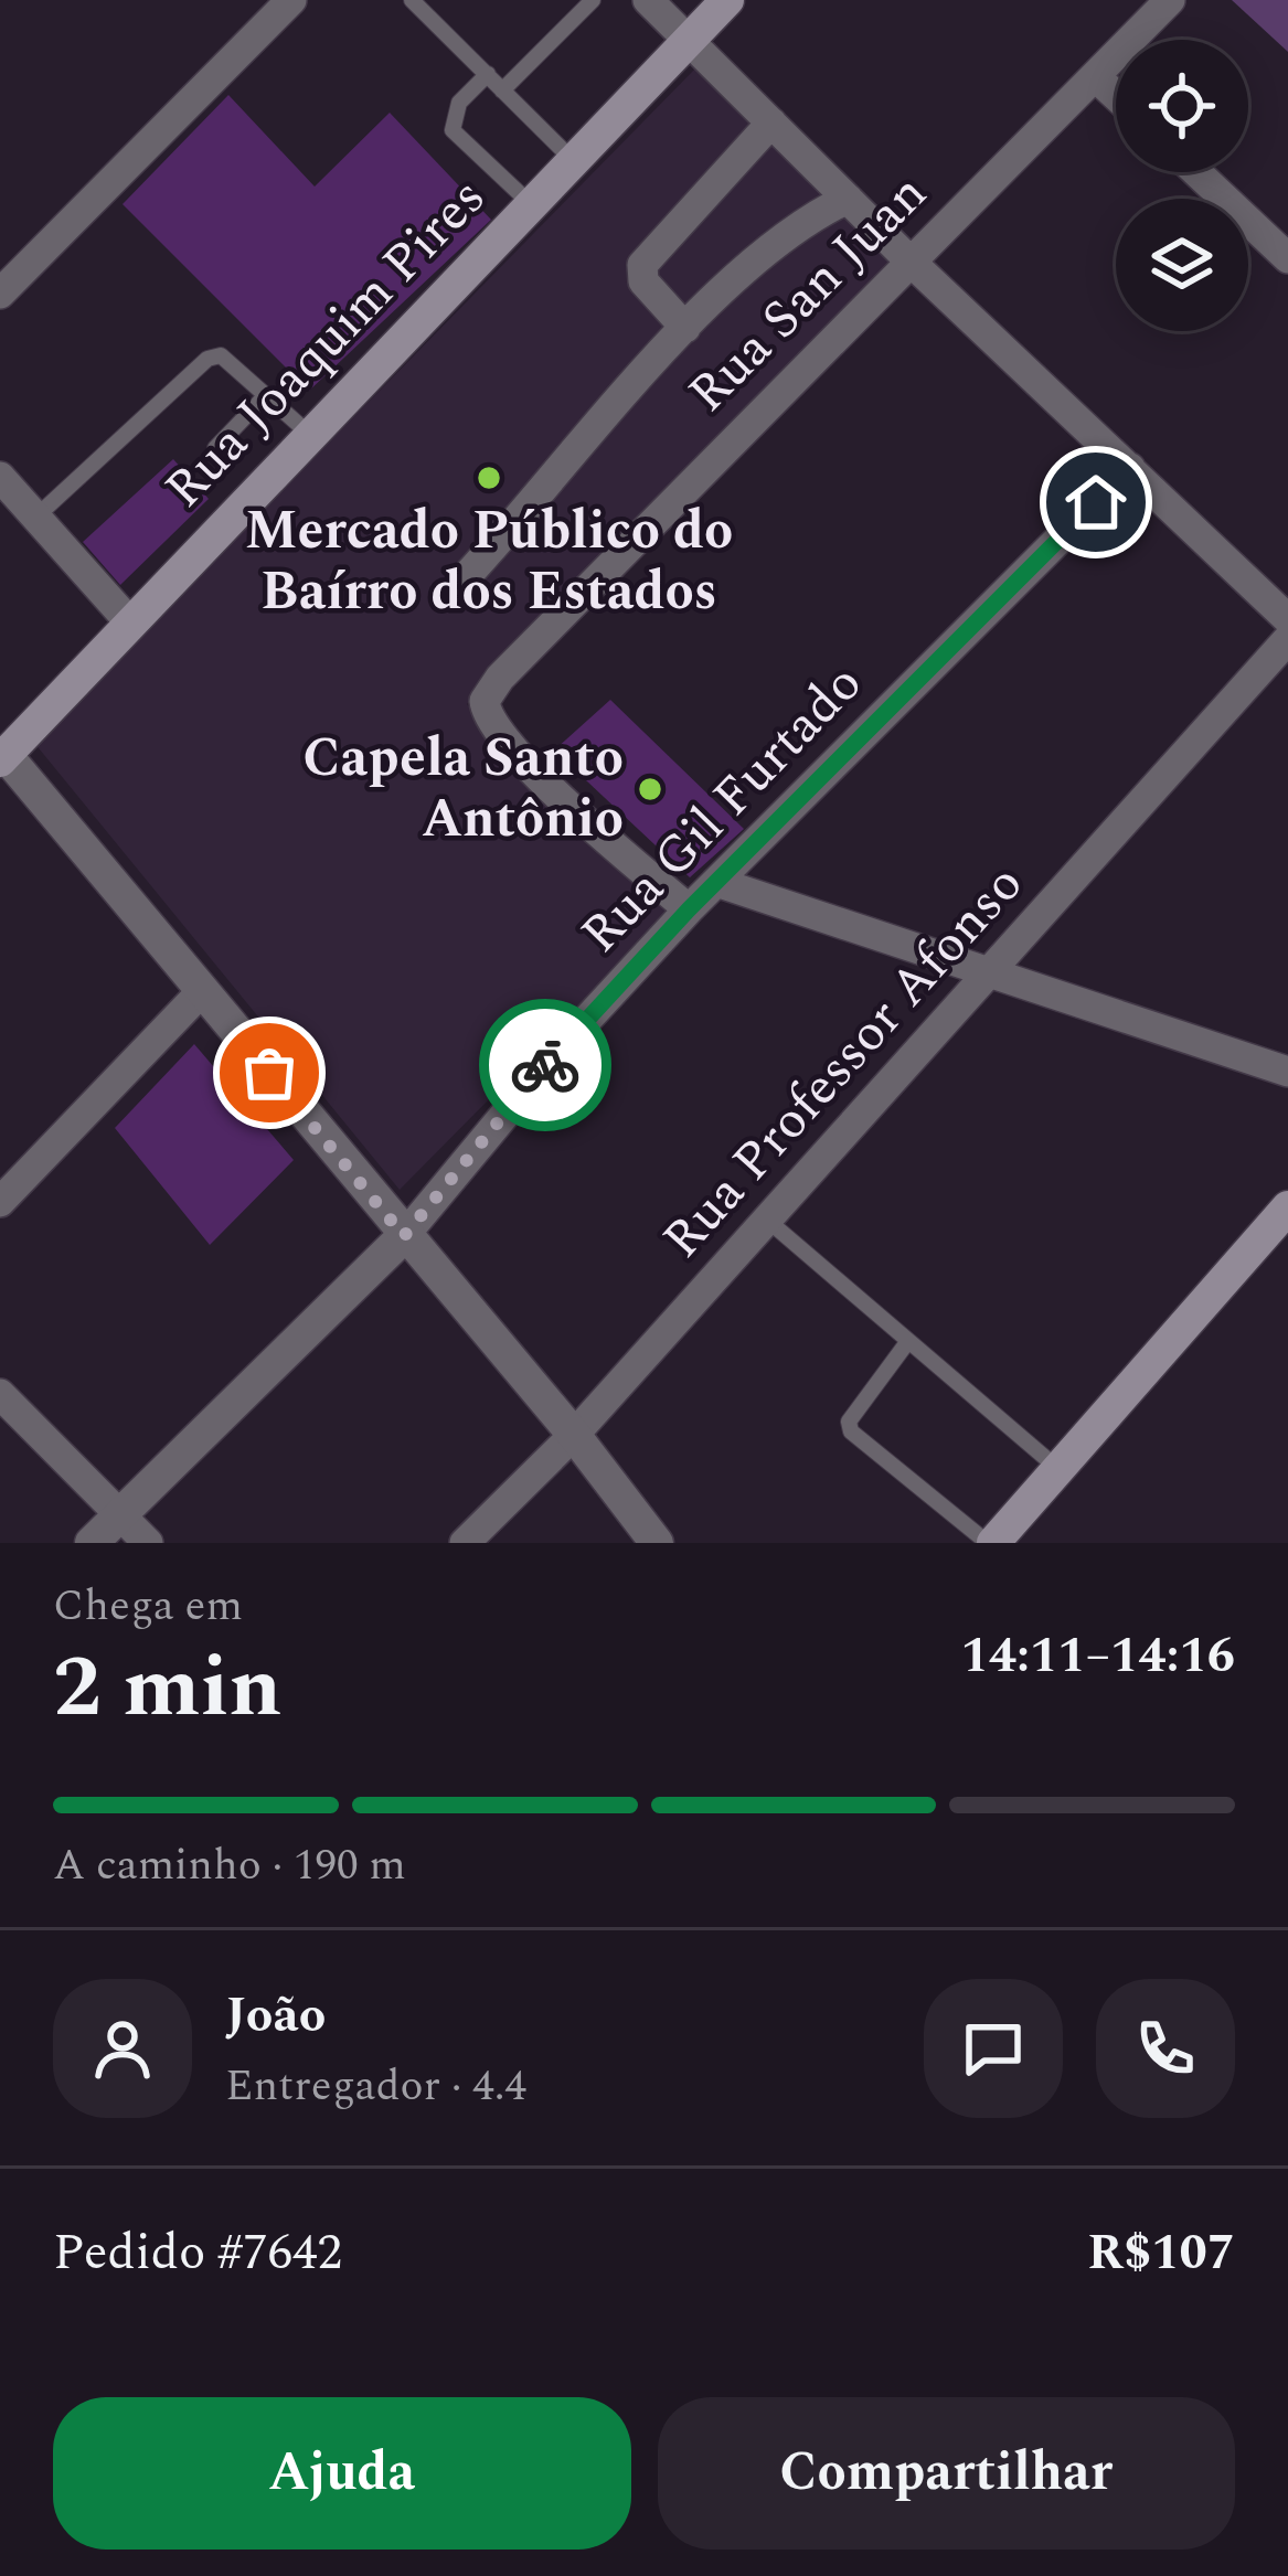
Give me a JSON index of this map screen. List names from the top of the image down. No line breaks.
{"streets":{"main road":["Rua Joaquim Pires"],"street":["Rua San Juan","Rua Gil Furtado","Rua Professor Afonso"]},"crossings":[["Rua San Juan","Rua Gil Furtado"]],"places":["Mercado Público do Baírro dos Estados","Capela Santo Antônio"],"page":{"heading":["2 min","Chega em","14:11–14:16"],"panel":["João","Entregador · 4.4","Pedido #7642","R$107"],"bar":"A caminho · 190 m","buttons":["Ajuda","Compartilhar"]}}
